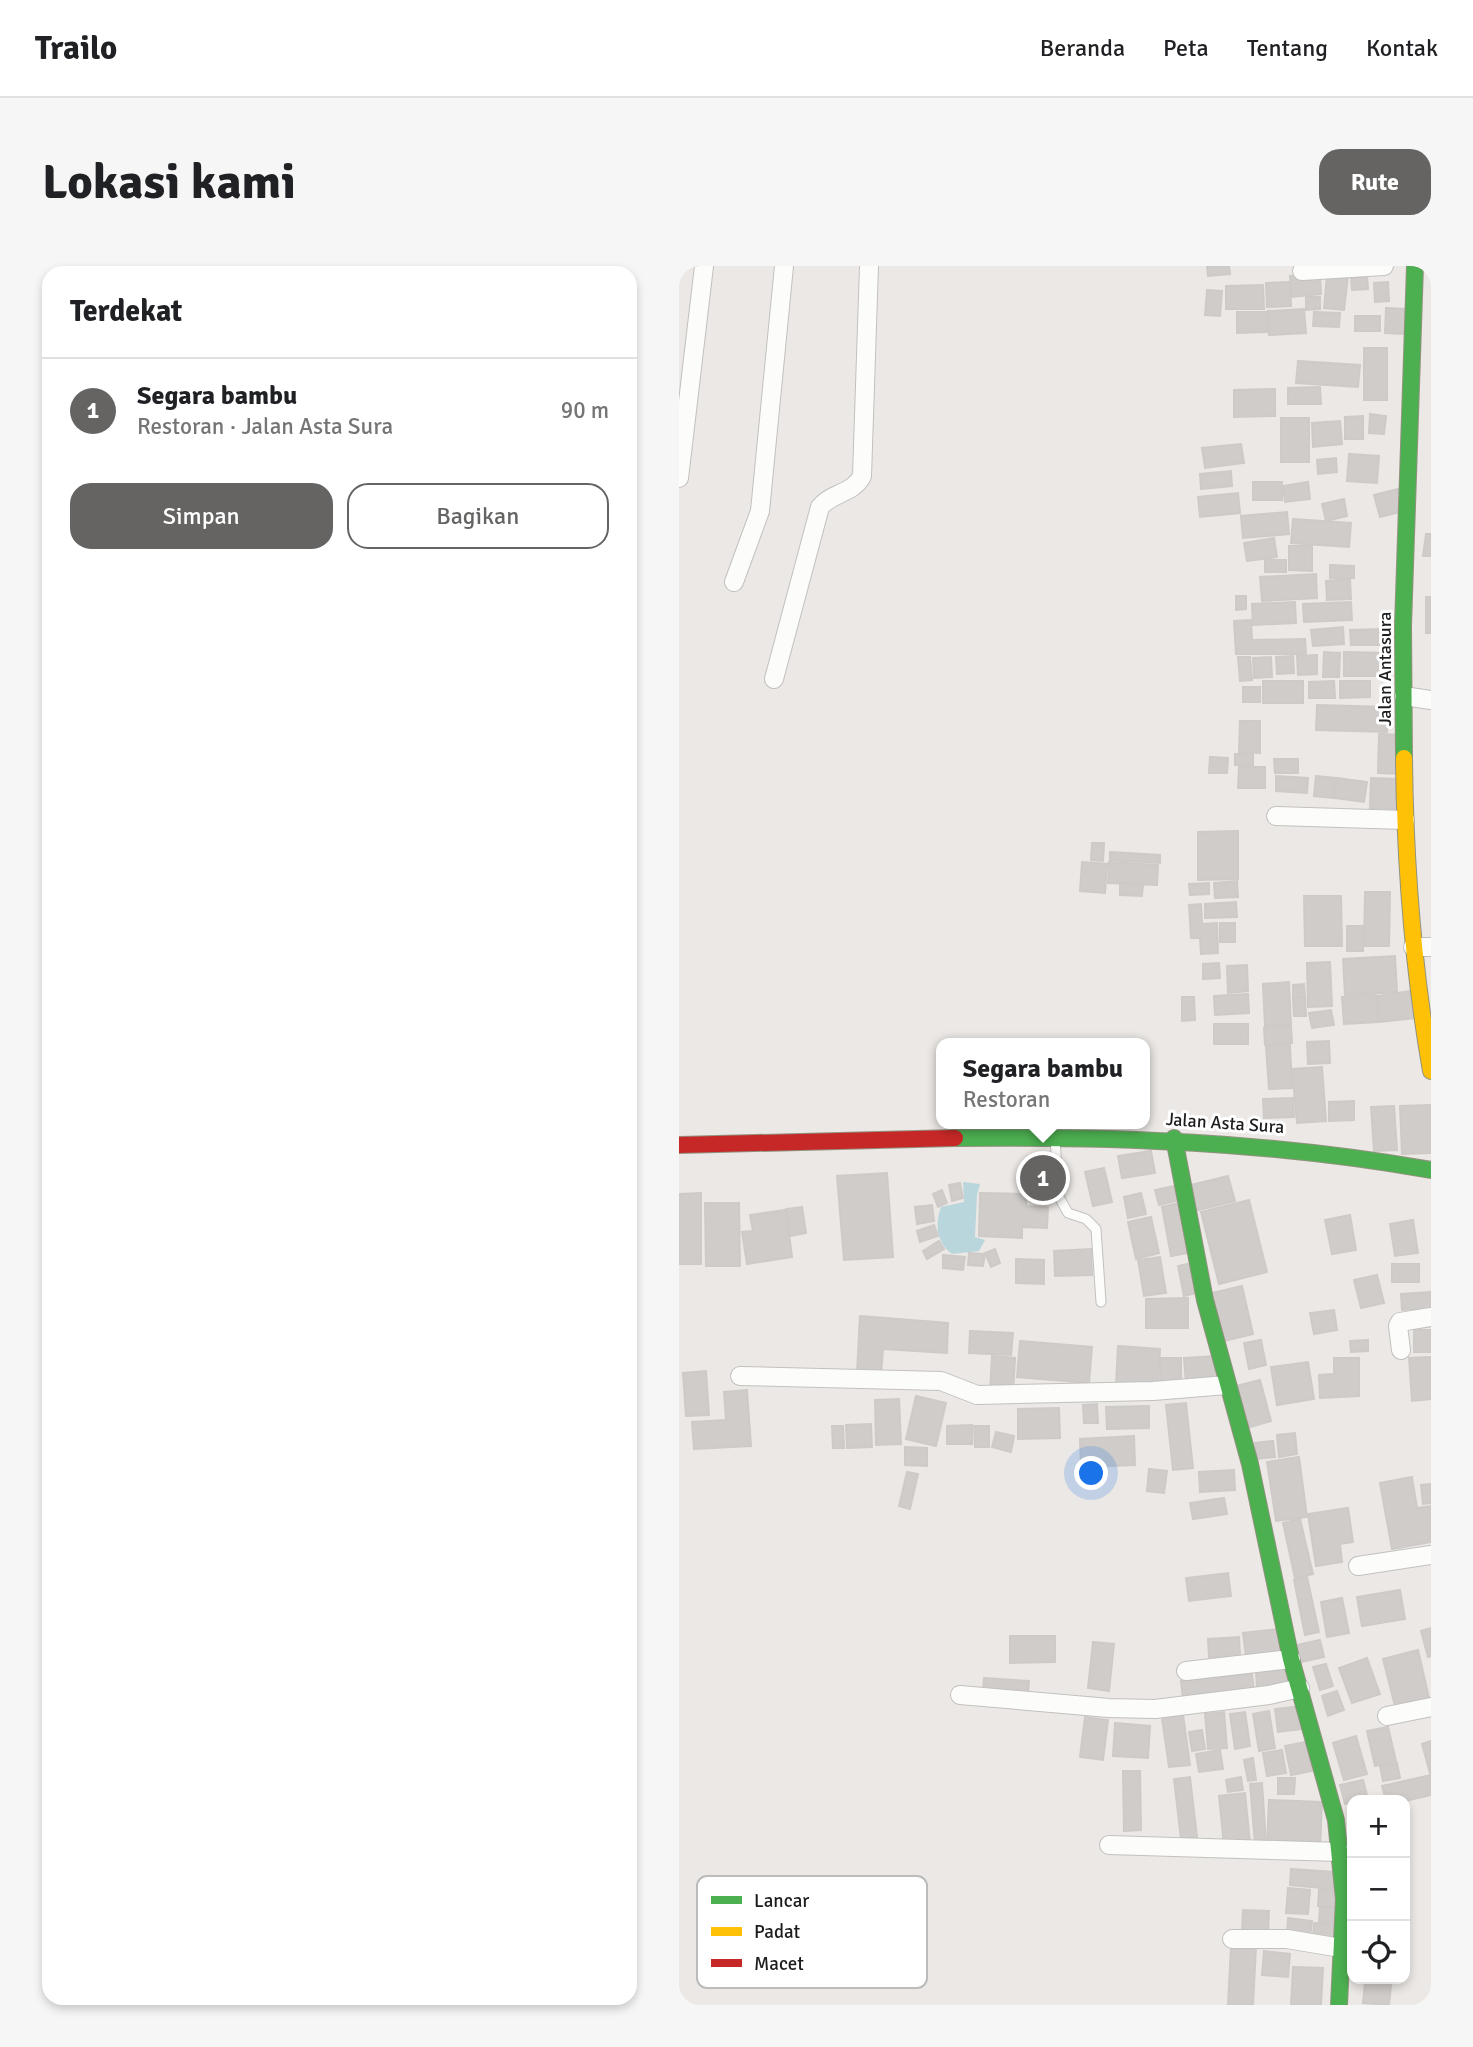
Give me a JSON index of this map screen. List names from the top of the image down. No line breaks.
{"streets":{"street":["Jalan Antasura","Jalan Asta Sura"]},"legend":["Lancar","Padat","Macet"],"page":{"header":"Trailo","nav":["Beranda","Peta","Tentang","Kontak"],"buttons":["Rute",["Simpan","Bagikan"]],"title":"Lokasi kami","heading":"Terdekat","list":[{"mark":"1","name":"Segara bambu","note":"Restoran · Jalan Asta Sura","value":"90 m"}],"popup":["Segara bambu","Restoran"],"pins":"1","map_buttons":["+","−"]}}
